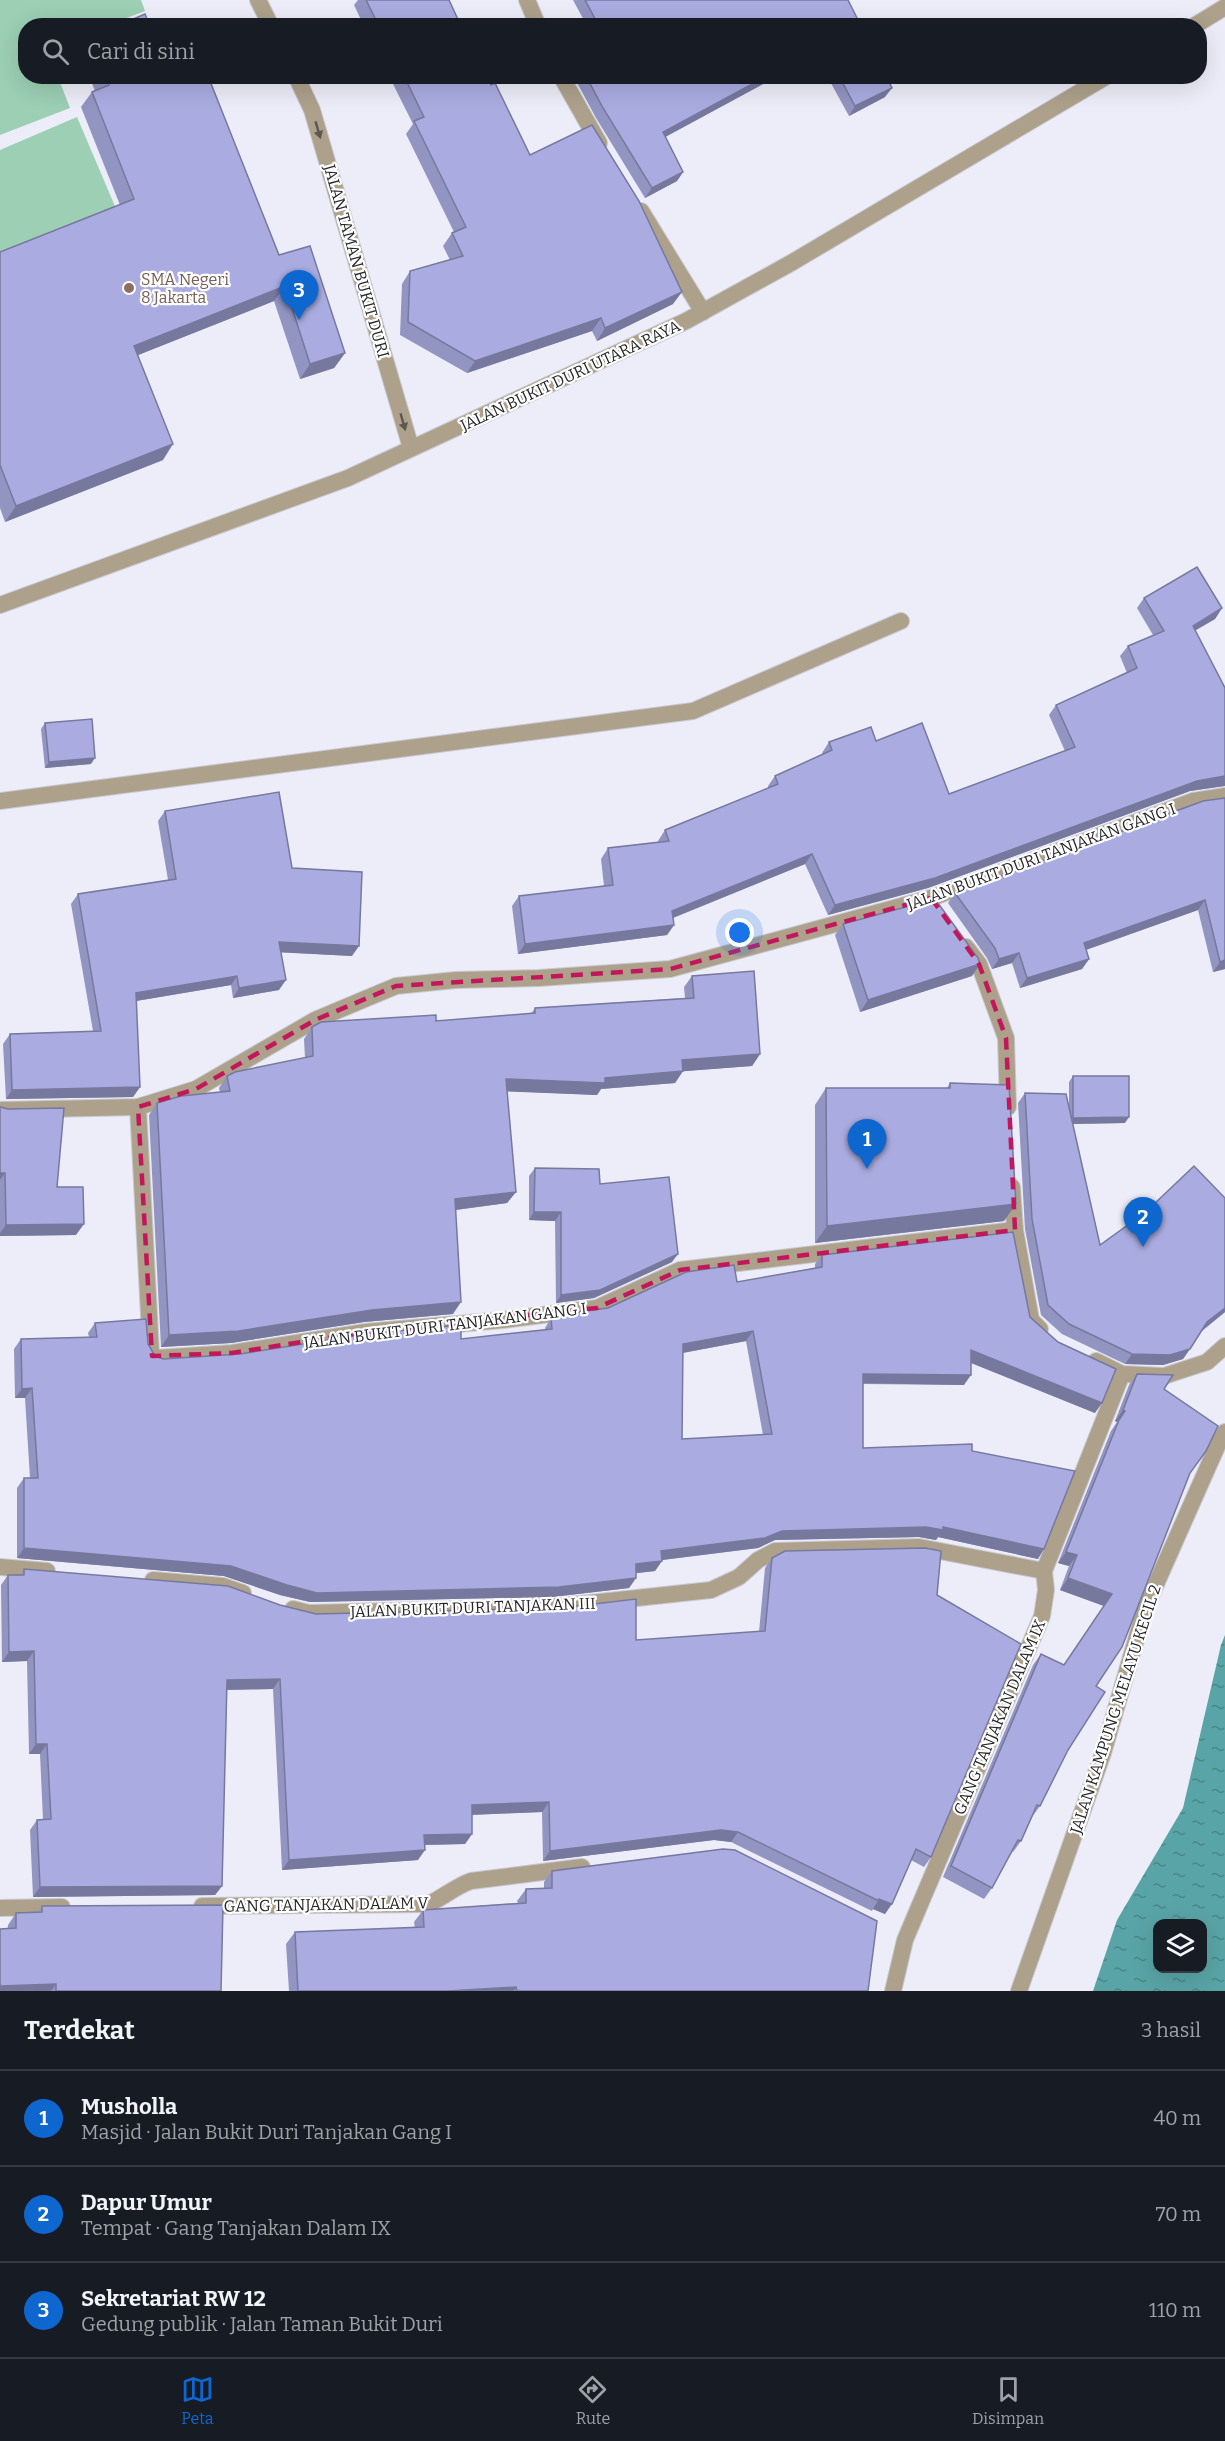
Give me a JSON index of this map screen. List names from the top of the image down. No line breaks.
{"streets":{"street":["JALAN TAMAN BUKIT DURI","JALAN BUKIT DURI UTARA RAYA","JALAN BUKIT DURI TANJAKAN GANG I","JALAN BUKIT DURI TANJAKAN III","JALAN KAMPUNG MELAYU KECIL 2","GANG TANJAKAN DALAM IX","GANG TANJAKAN DALAM V"]},"crossings":[["JALAN TAMAN BUKIT DURI","JALAN BUKIT DURI UTARA RAYA"],["JALAN BUKIT DURI TANJAKAN III","GANG TANJAKAN DALAM IX"]],"one_way":["JALAN TAMAN BUKIT DURI"],"places":["SMA Negeri 8 Jakarta"],"page":{"search":"Cari di sini","pins":["3","1","2"],"heading":["Terdekat","3 hasil"],"list":[{"mark":"1","name":"Musholla","note":"Masjid · Jalan Bukit Duri Tanjakan Gang I","value":"40 m"},{"mark":"2","name":"Dapur Umur","note":"Tempat · Gang Tanjakan Dalam IX","value":"70 m"},{"mark":"3","name":"Sekretariat RW 12","note":"Gedung publik · Jalan Taman Bukit Duri","value":"110 m"}],"nav":["Peta","Rute","Disimpan"]}}
